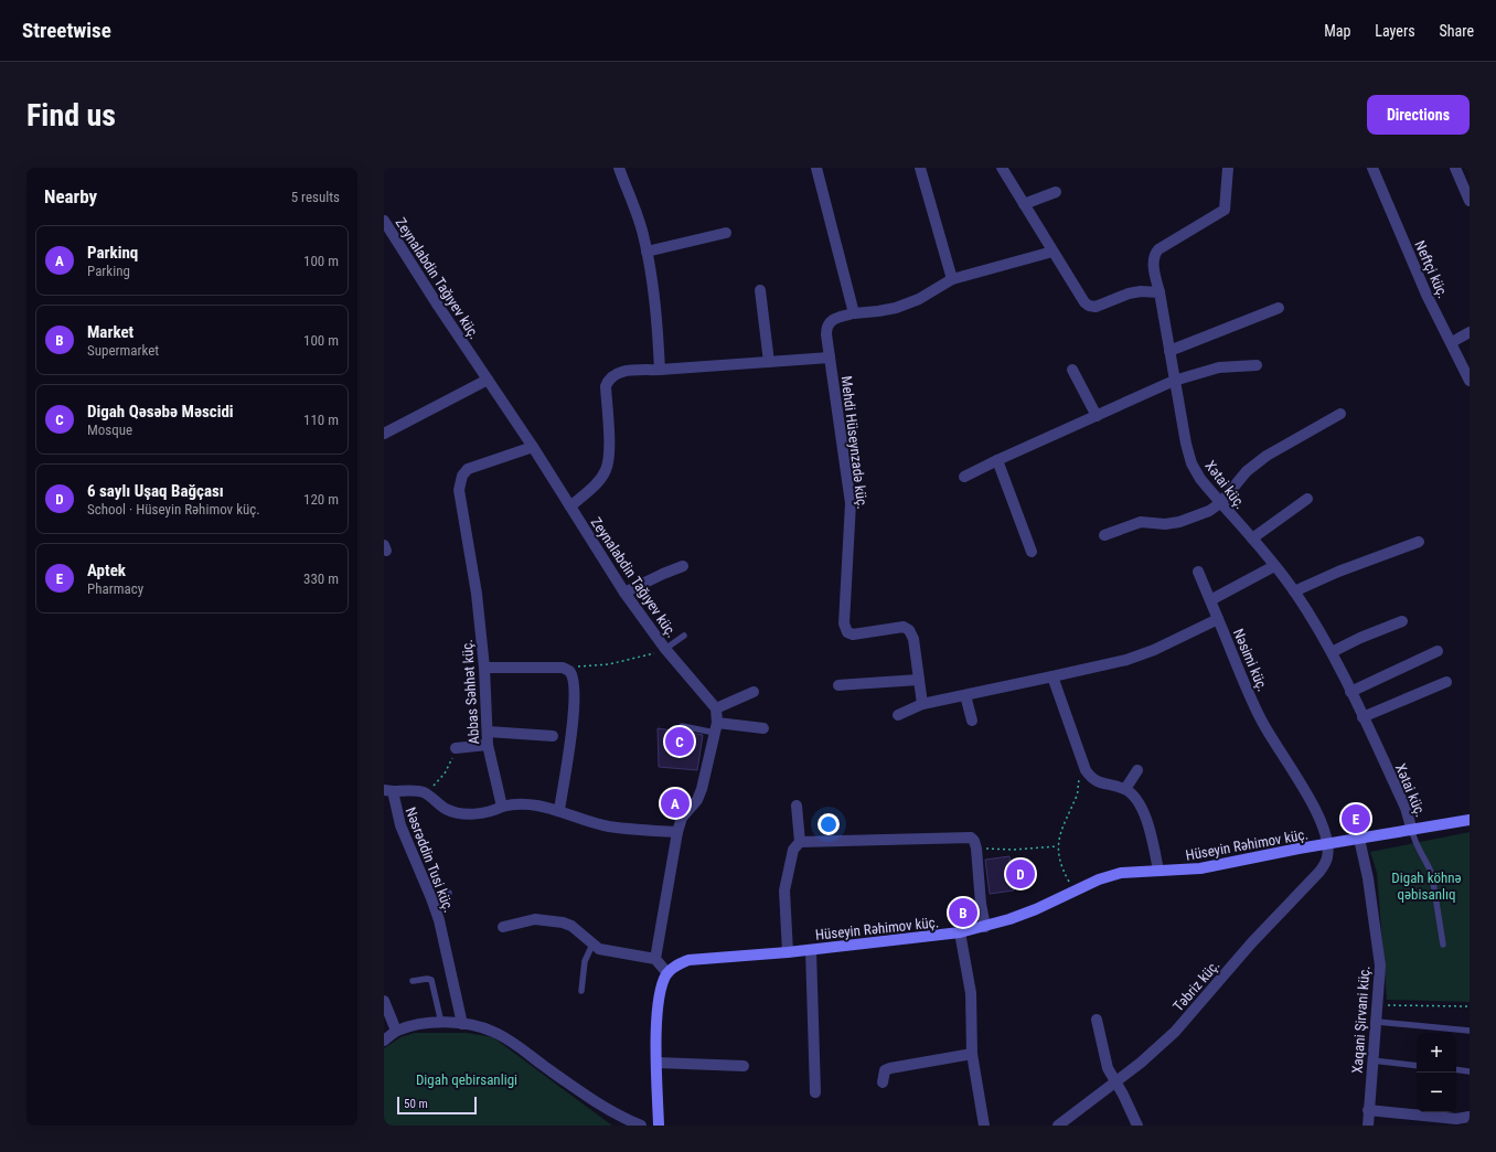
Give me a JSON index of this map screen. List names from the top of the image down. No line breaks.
{"streets":{"main road":["Hüseyin Rəhimov küç."],"street":["Neftçi küç.","Zeynalabdin Tağıyev küç.","Mehdi Hüseynzadə küç.","Xətai küç.","Nəsimi küç.","Abbas Səhhət küç.","Nəsrəddin Tusi küç.","Təbriz küç.","Xaqani Şirvani küç."]},"crossings":[["Zeynalabdin Tağıyev küç.","Abbas Səhhət küç."],["Xətai küç.","Hüseyin Rəhimov küç."],["Nəsimi küç.","Hüseyin Rəhimov küç."],["Nəsimi küç.","Təbriz küç."],["Hüseyin Rəhimov küç.","Təbriz küç."],["Hüseyin Rəhimov küç.","Xaqani Şirvani küç."]],"parks":["Digah köhnə qəbisanlıq","Digah qebirsanligi"],"scale_bar":"50 m","page":{"header":"Streetwise","nav":["Map","Layers","Share"],"buttons":"Directions","title":"Find us","heading":["Nearby","5 results"],"list":[{"mark":"A","name":"Parkinq","note":"Parking","value":"100 m"},{"mark":"B","name":"Market","note":"Supermarket","value":"100 m"},{"mark":"C","name":"Digah Qəsəbə Məscidi","note":"Mosque","value":"110 m"},{"mark":"D","name":"6 saylı Uşaq Bağçası","note":"School · Hüseyin Rəhimov küç.","value":"120 m"},{"mark":"E","name":"Aptek","note":"Pharmacy","value":"330 m"}],"pins":["C","A","E","D","B"],"map_buttons":["+","−"],"scale":"50 m"}}
